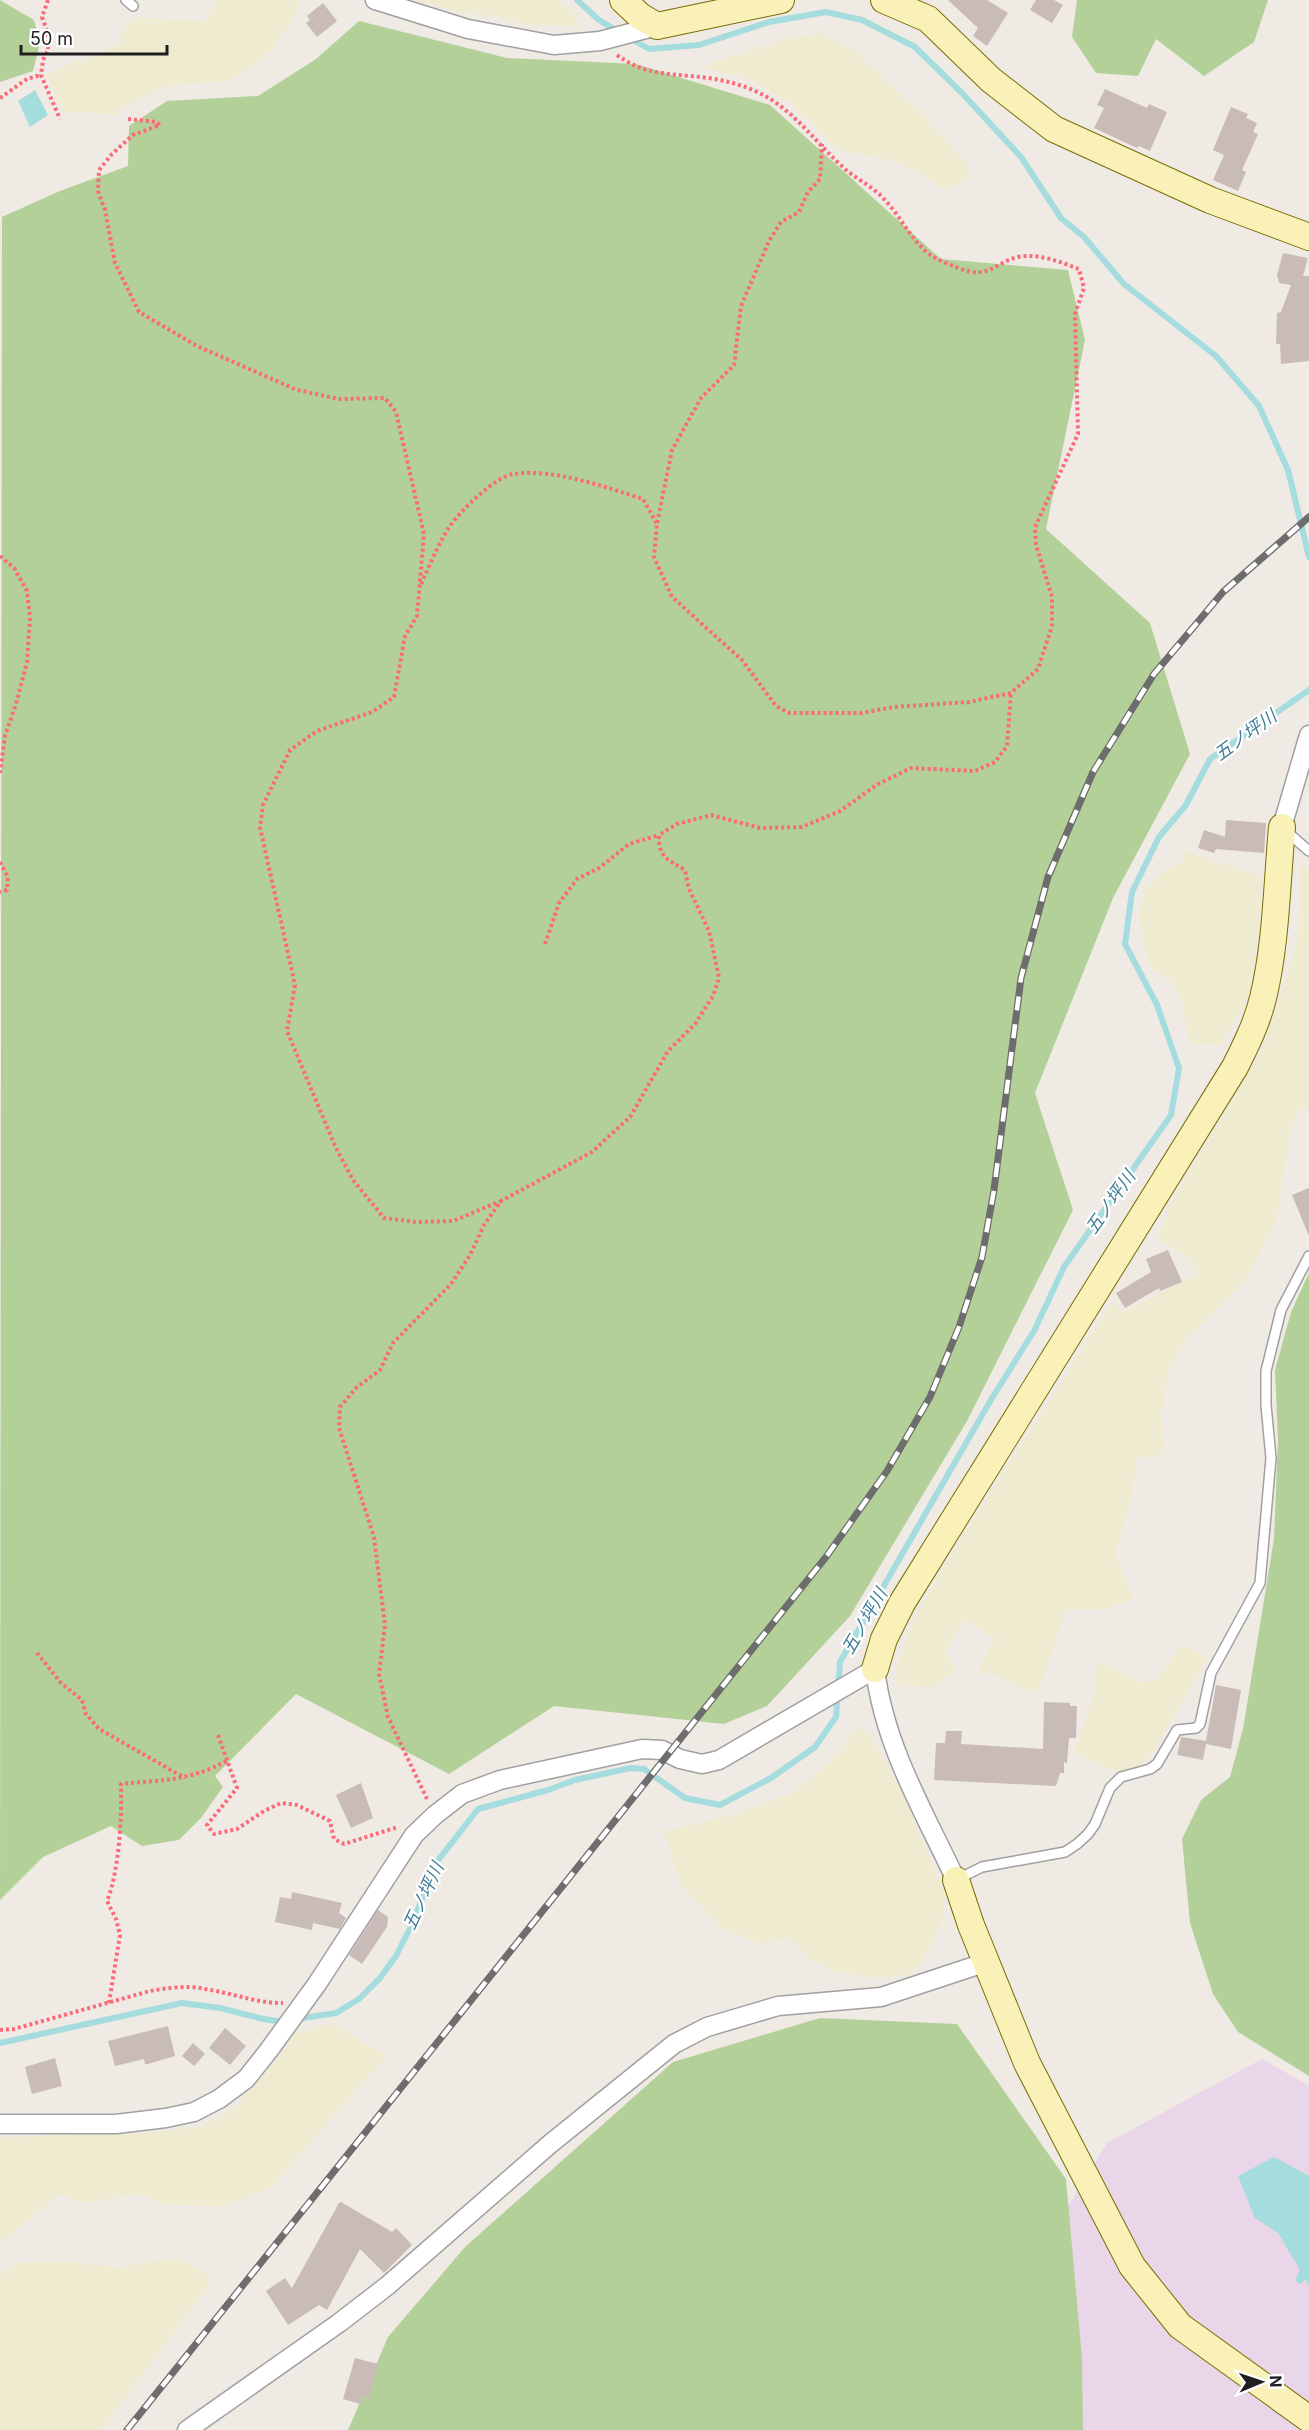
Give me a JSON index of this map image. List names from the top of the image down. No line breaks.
{"water":["五ノ坪川"],"scale_bar":"50 m","north":"right"}
